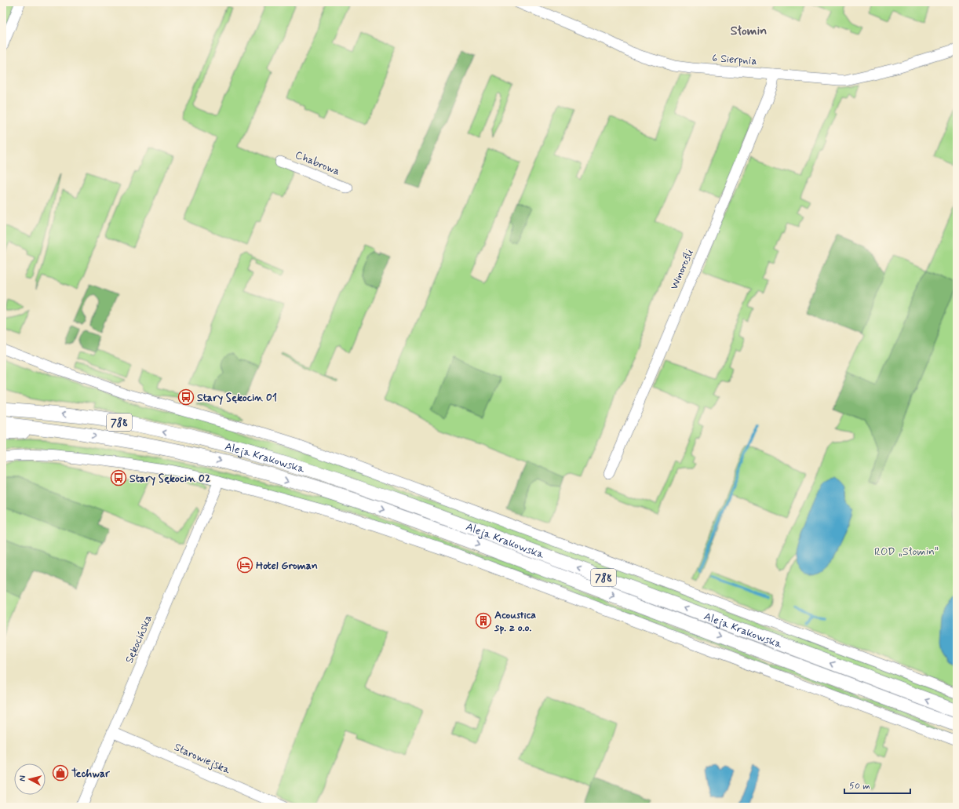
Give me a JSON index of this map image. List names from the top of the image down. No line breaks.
{"streets":{"main road":["788","Aleja Krakowska"],"street":["6 Sierpnia","Chabrowa","Winorośli","Sękocińska","Starowiejska"]},"crossings":[["6 Sierpnia","Winorośli"],["788","Aleja Krakowska"],["Sękocińska","Starowiejska"]],"districts":["Słomin"],"parks":["ROD „Słomin”"],"places":{"bus stop":["Stary Sękocin 01","Stary Sękocin 02"],"hotel":["Hotel Groman"],"building":["Acoustica sp. z o.o."],"shop":["Techwar"]},"scale_bar":"50 m","north":"left"}
